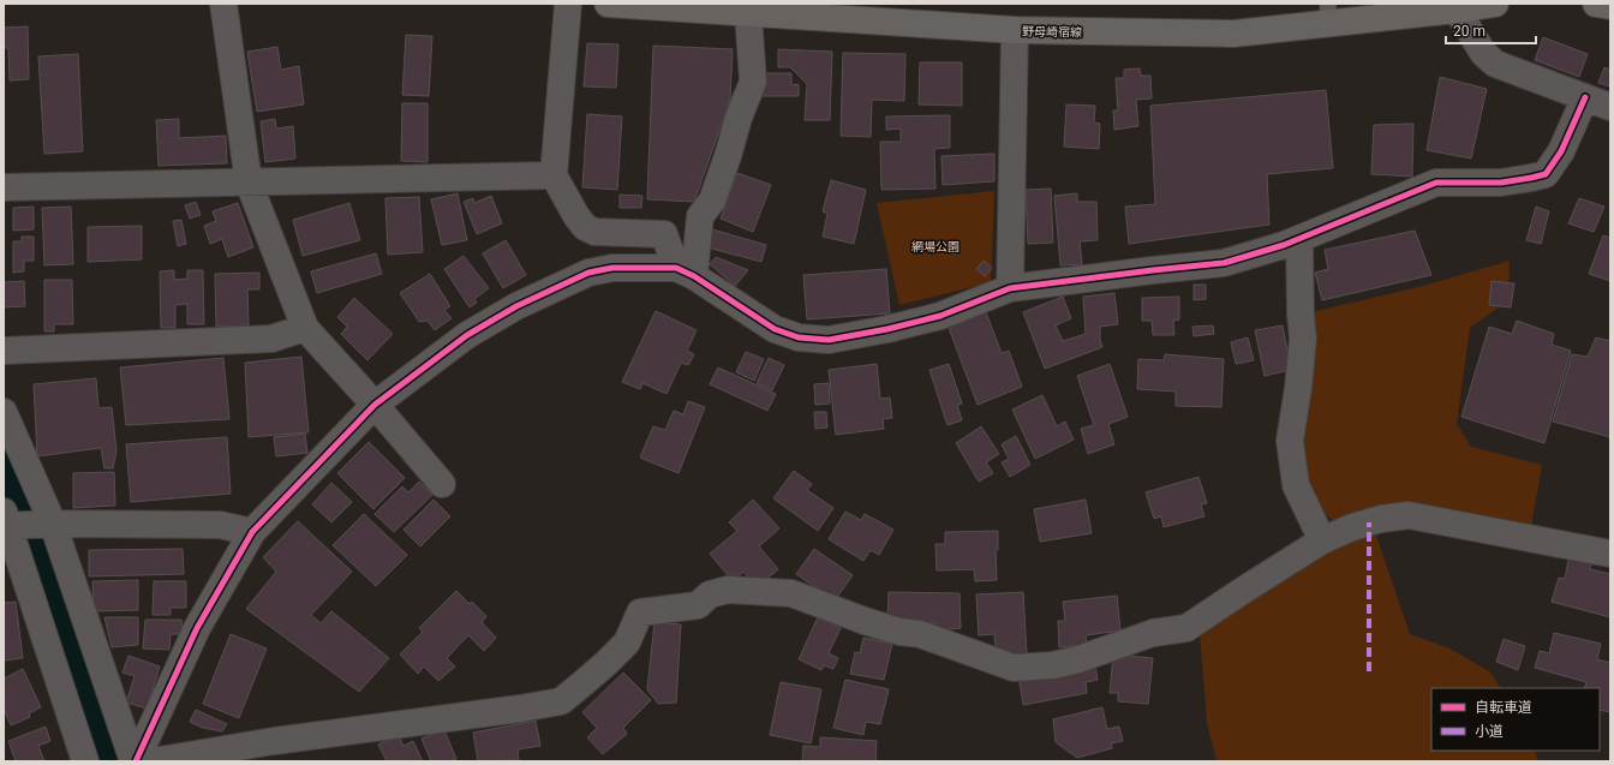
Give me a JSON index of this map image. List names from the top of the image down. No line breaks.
{"streets":{"main road":["野母崎宿線"]},"parks":["網場公園"],"legend":["自転車道","小道"],"scale_bar":"20 m"}
